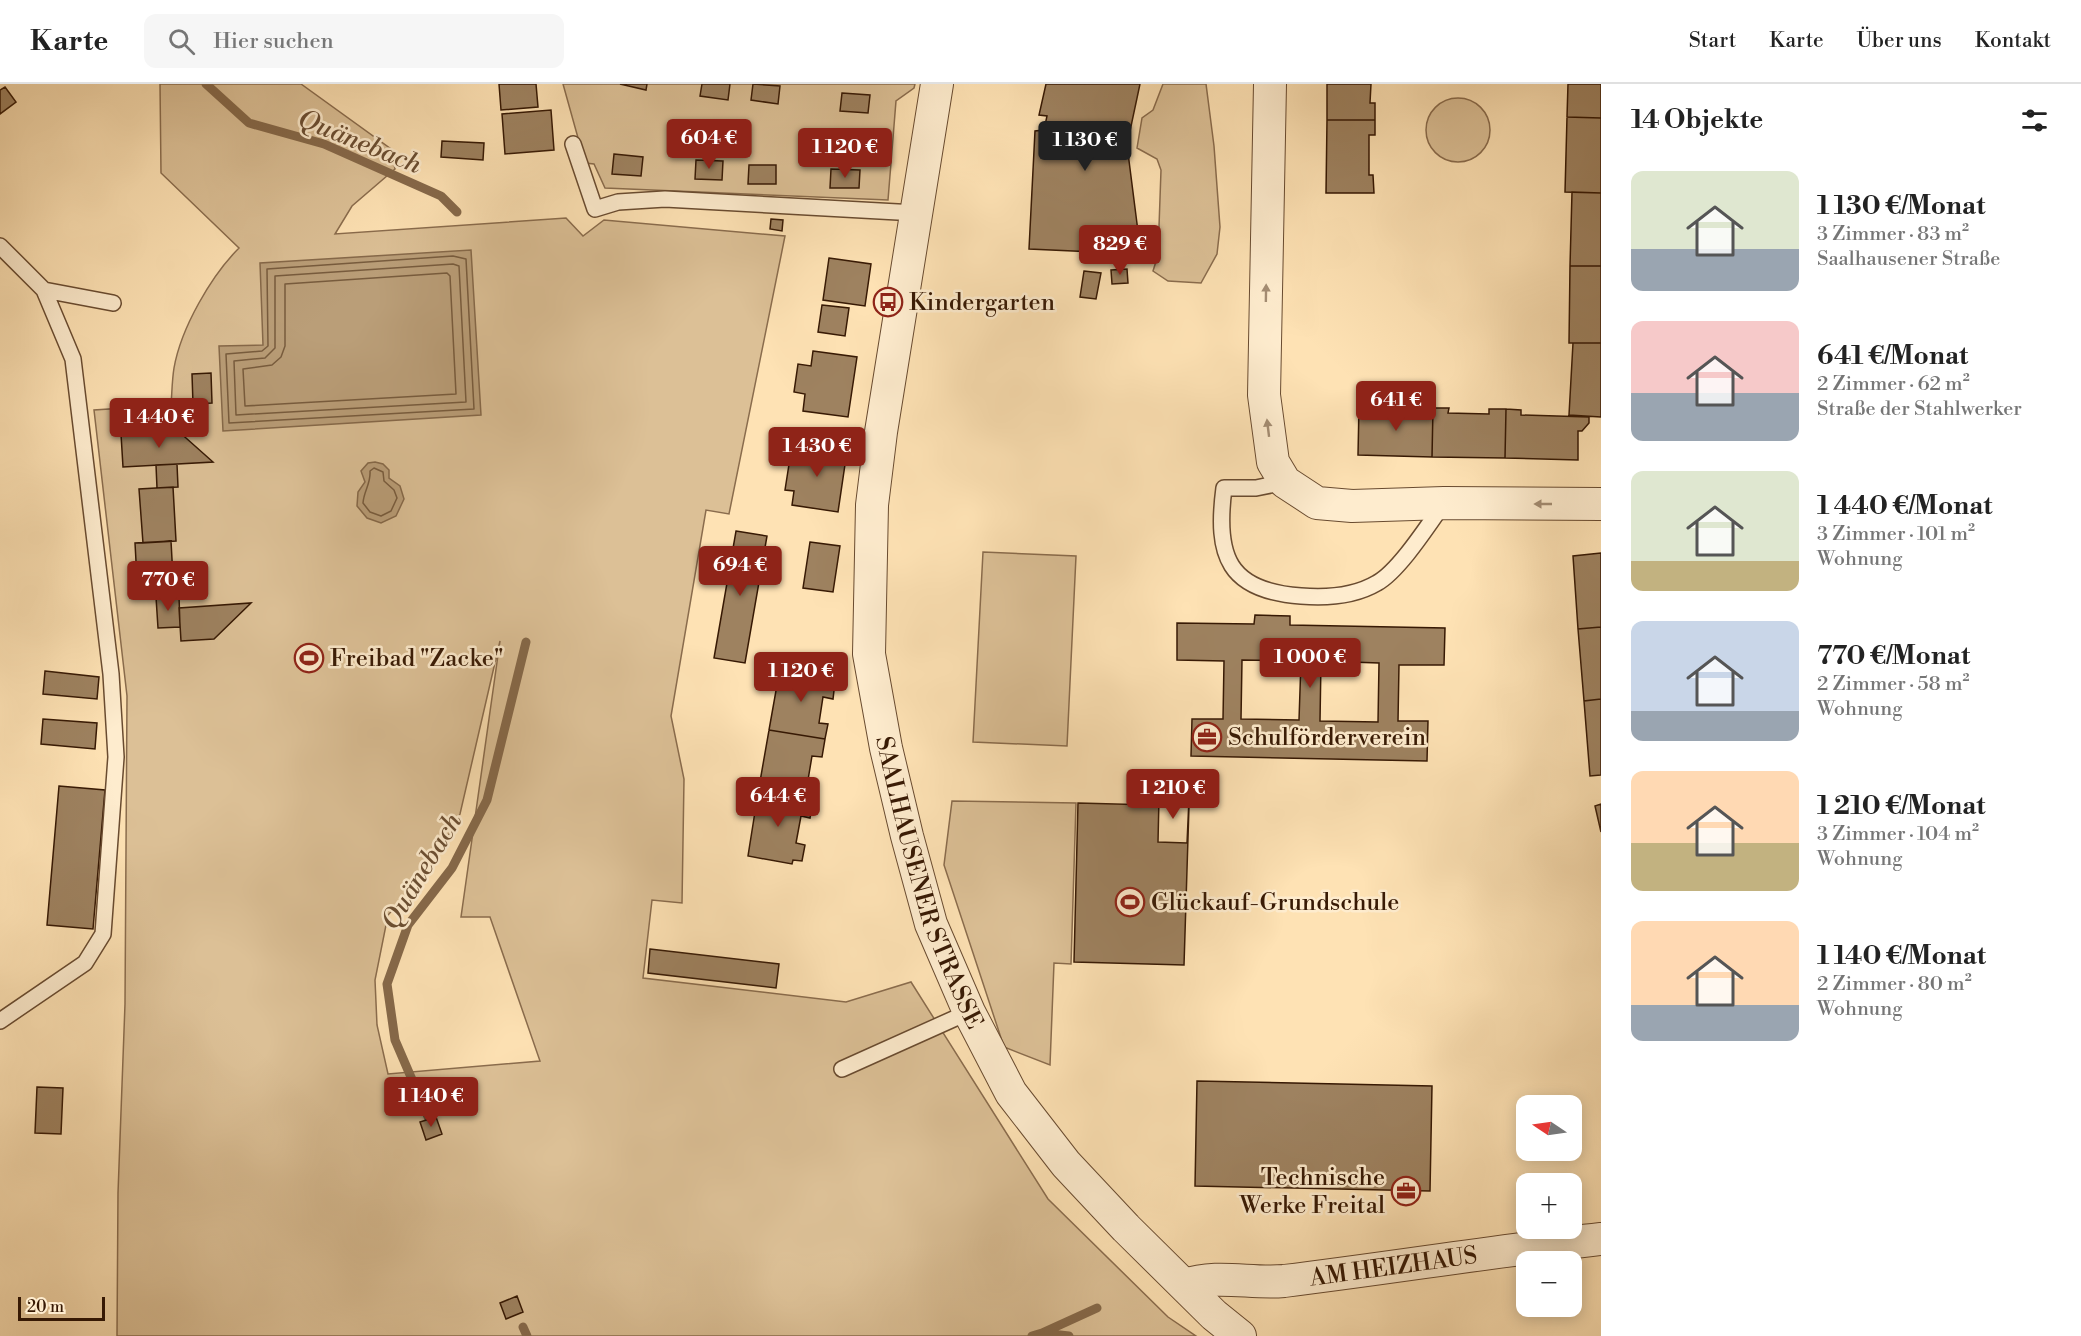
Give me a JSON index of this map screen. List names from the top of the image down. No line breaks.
{"streets":{"street":["SAALHAUSENER STRASSE","AM HEIZHAUS"]},"crossings":[["SAALHAUSENER STRASSE","AM HEIZHAUS"]],"water":["Quänebach"],"places":{"bus stop":["Kindergarten"],"sports":["Freibad \"Zacke\"","Glückauf-Grundschule"],"office":["Schulförderverein","Technische Werke Freital"]},"scale_bar":"20 m","north":"left","page":{"header":"Karte","search":"Hier suchen","nav":["Start","Karte","Über uns","Kontakt"],"heading":"14 Objekte","price":["604 €","1 130 €","1 120 €","829 €","641 €","1 440 €","1 430 €","694 €","770 €","1 000 €","1 120 €","1 210 €","644 €","1 140 €"],"list":[{"name":"1 130 €/Monat","note":"3 Zimmer · 83 m² · Saalhausener Straße"},{"name":"641 €/Monat","note":"2 Zimmer · 62 m² · Straße der Stahlwerker"},{"name":"1 440 €/Monat","note":"3 Zimmer · 101 m² · Wohnung"},{"name":"770 €/Monat","note":"2 Zimmer · 58 m² · Wohnung"},{"name":"1 210 €/Monat","note":"3 Zimmer · 104 m² · Wohnung"},{"name":"1 140 €/Monat","note":"2 Zimmer · 80 m² · Wohnung"}],"map_buttons":["+","−"],"scale":"20 m"}}
